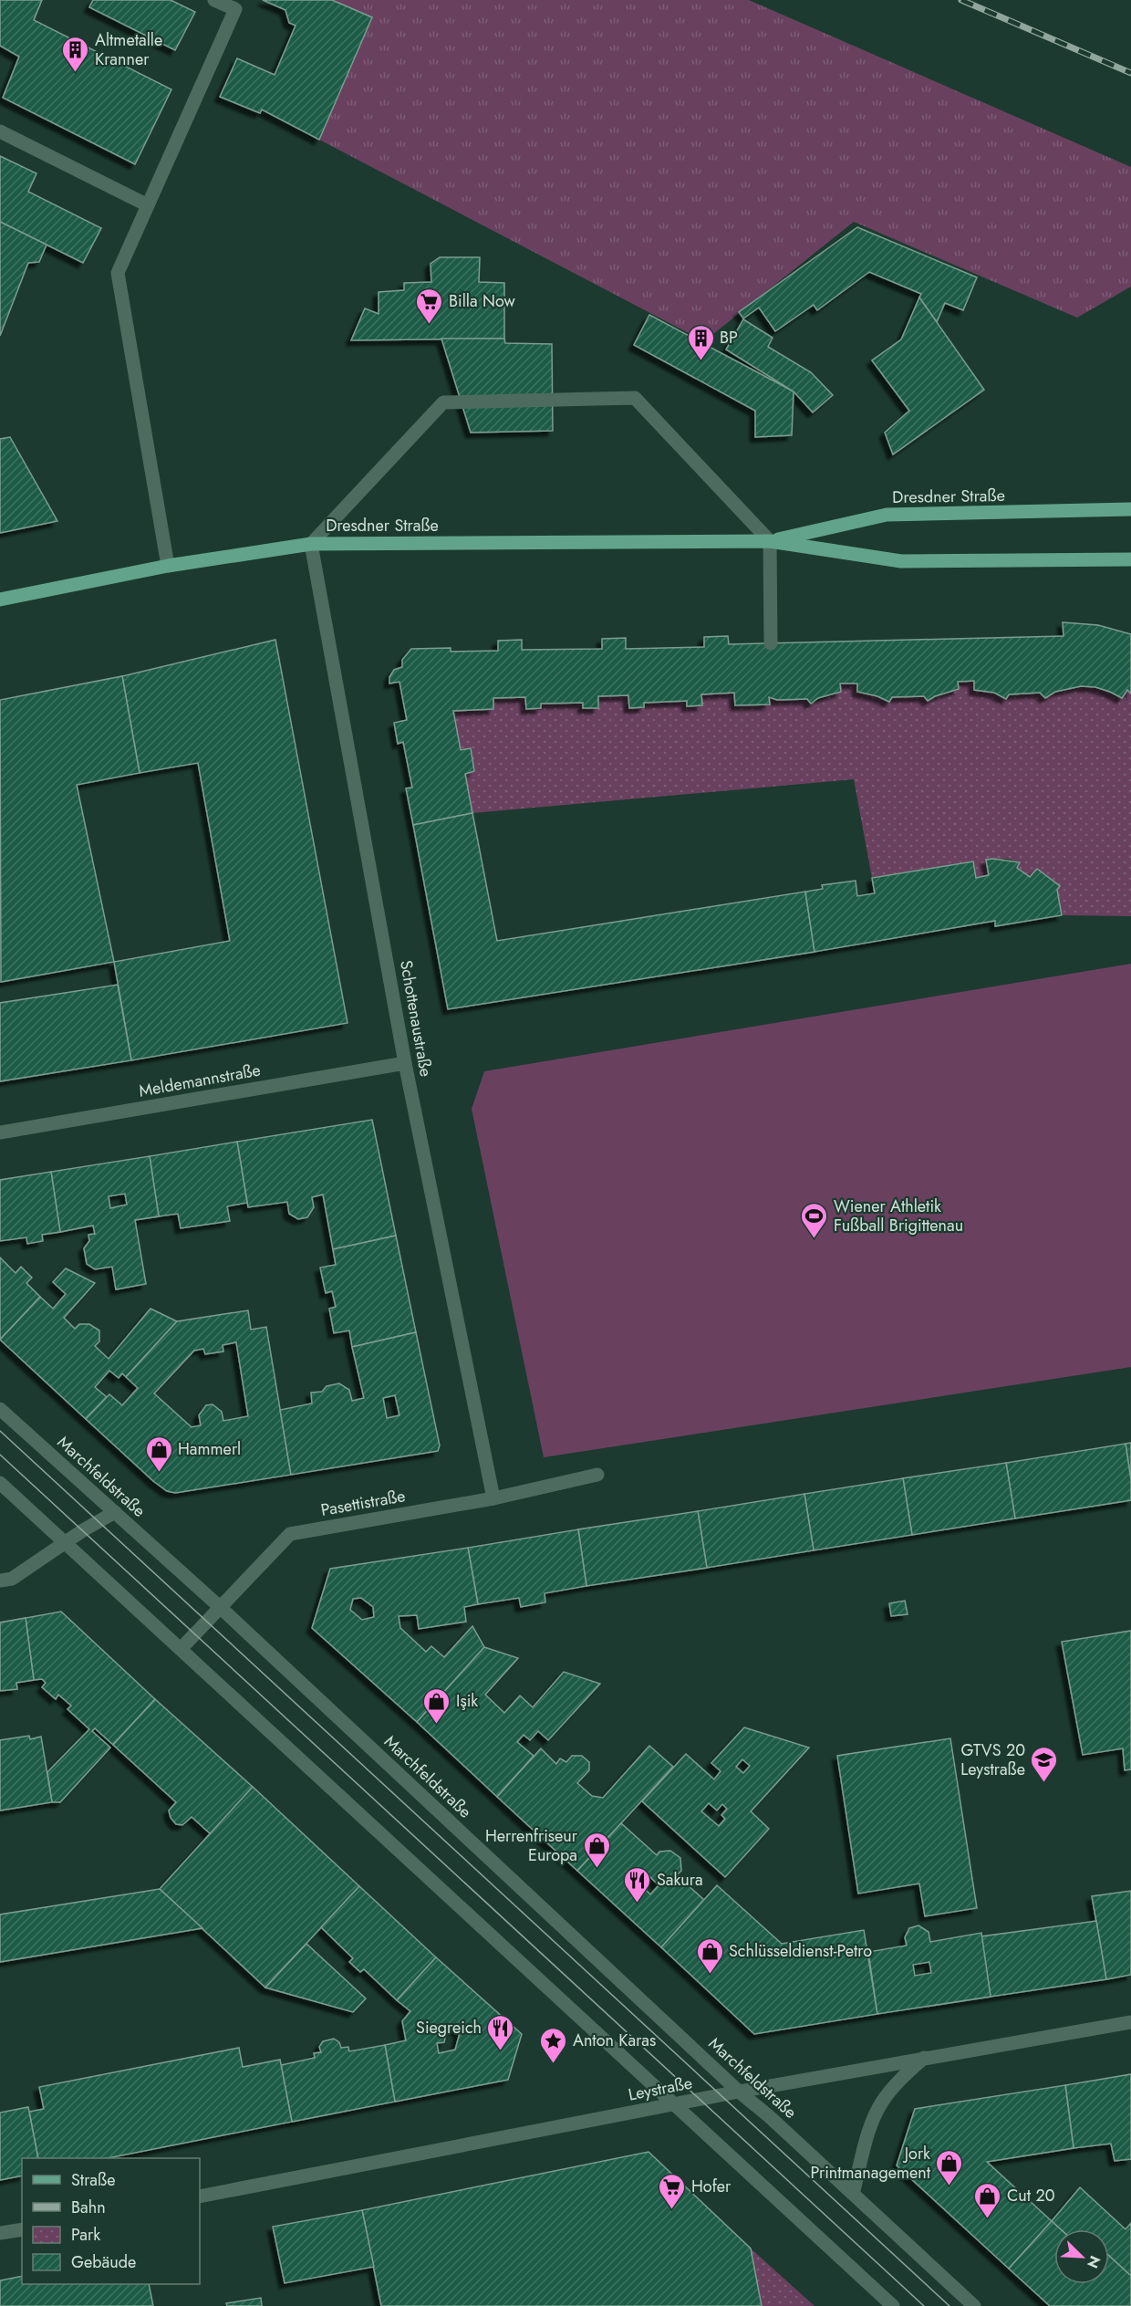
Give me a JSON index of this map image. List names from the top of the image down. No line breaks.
{"streets":{"main road":["Dresdner Straße"],"street":["Schottenaustraße","Meldemannstraße","Marchfeldstraße","Pasettistraße","Leystraße"]},"crossings":[["Dresdner Straße","Schottenaustraße"],["Schottenaustraße","Meldemannstraße"],["Schottenaustraße","Pasettistraße"],["Marchfeldstraße","Pasettistraße"],["Marchfeldstraße","Leystraße"]],"places":{"building":["Altmetalle Kranner","BP"],"supermarket":["Billa Now","Hofer"],"sports":["Wiener Athletik Fußball Brigittenau"],"shop":["Hammerl","Işik","Herrenfriseur Europa","Schlüsseldienst-Petro","Jork Printmanagement","Cut 20"],"school or university":["GTVS 20 Leystraße"],"restaurant":["Sakura","Siegreich"],"place":["Anton Karas"]},"legend":["Straße","Bahn","Park","Gebäude"],"north":"bottom right"}
